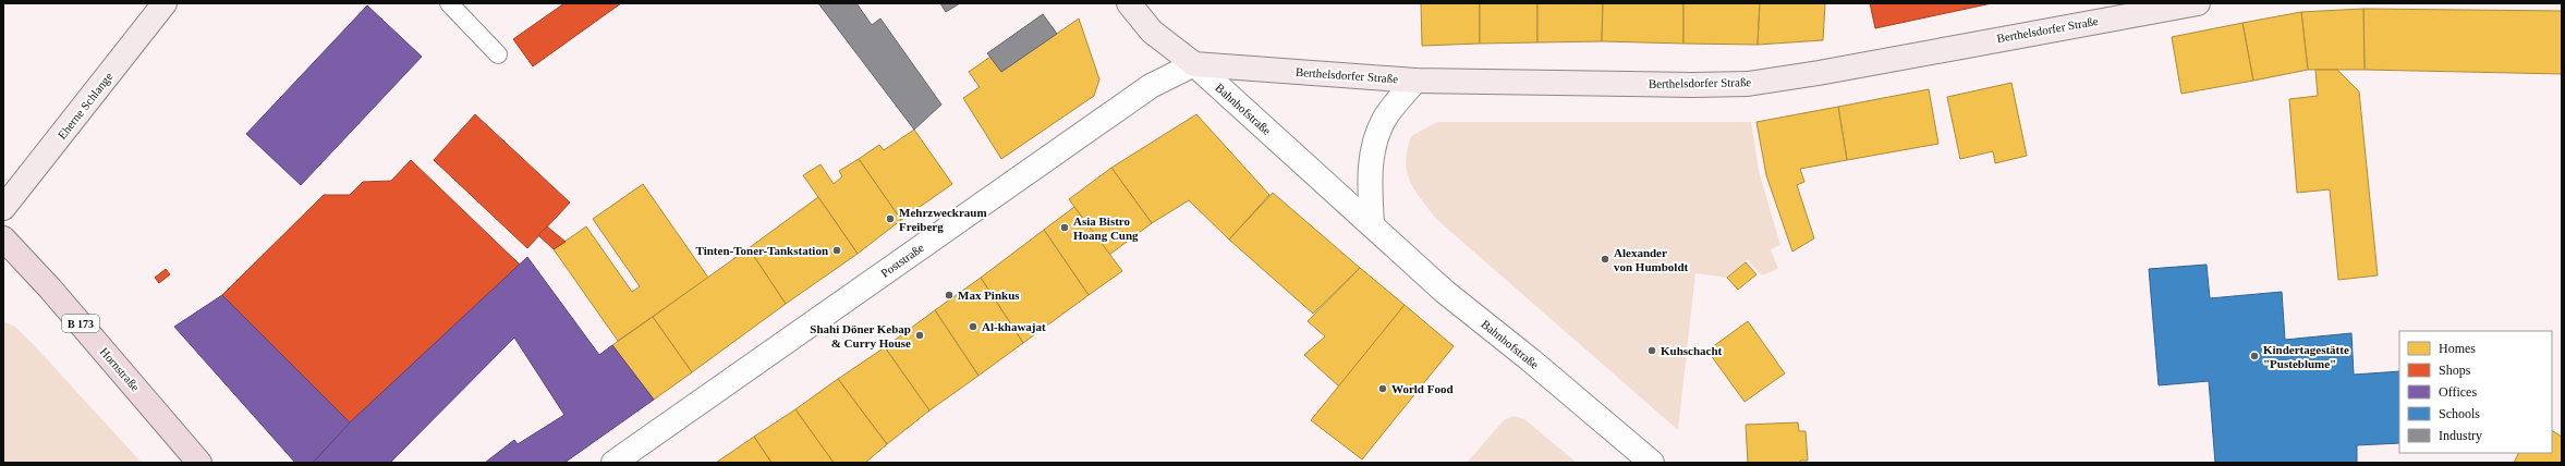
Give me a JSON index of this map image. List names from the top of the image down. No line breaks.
{"streets":{"main road":["B 173","Hornstraße"],"street":["Berthelsdorfer Straße","Eherne Schlange","Bahnhofstraße","Poststraße"]},"crossings":[["Berthelsdorfer Straße","Bahnhofstraße"],["Berthelsdorfer Straße","Poststraße"],["Bahnhofstraße","Poststraße"]],"places":["Mehrzweckraum Freiberg","Asia Bistro Hoang Cung","Tinten-Toner-Tankstation","Alexander von Humboldt","Max Pinkus","Al-khawajat","Shahi Döner Kebap & Curry House","Kuhschacht","Kindertagestätte \"Pusteblume\"","World Food"],"legend":["Homes","Shops","Offices","Schools","Industry"]}
